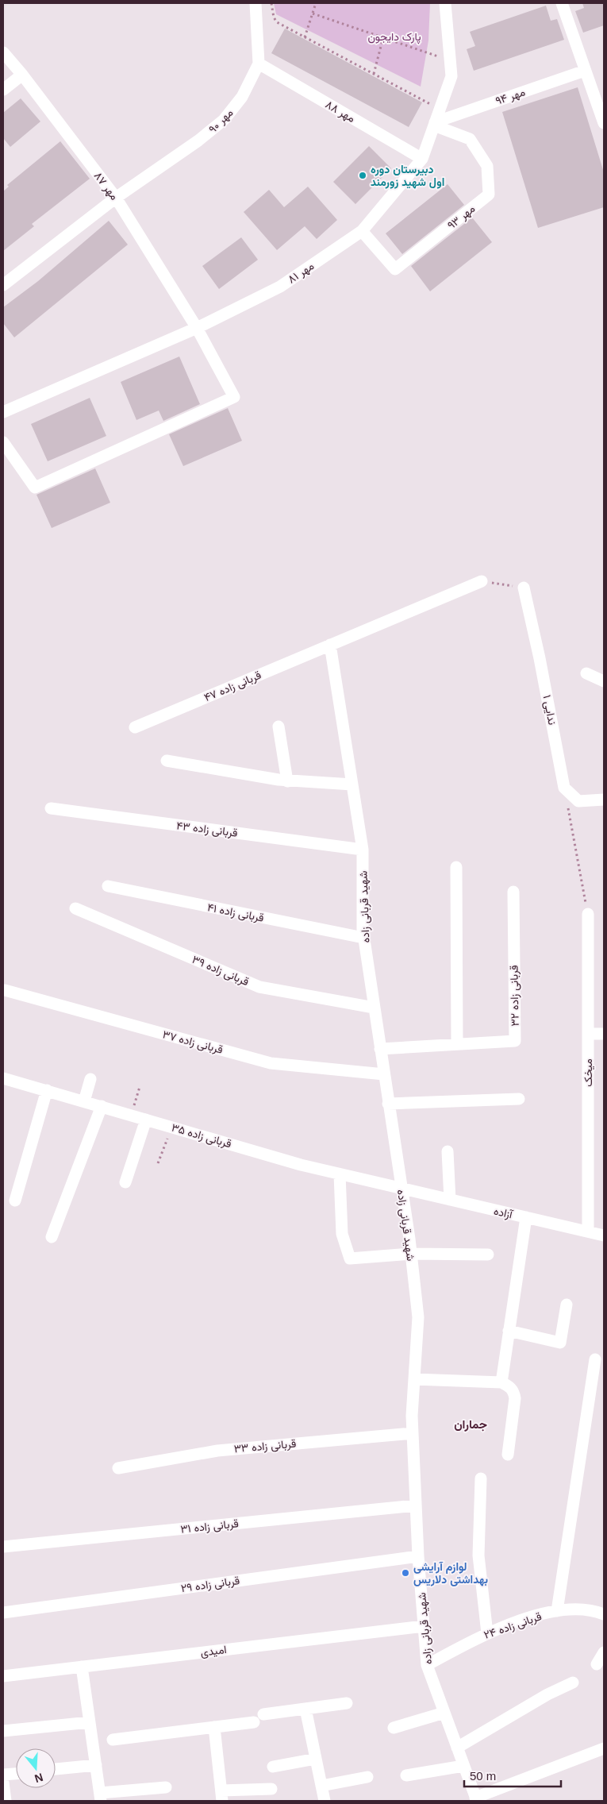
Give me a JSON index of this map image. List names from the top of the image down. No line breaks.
{"streets":{"street":["مهر ۹۴","مهر ۸۸","مهر ۹۰","مهر ۸۷","مهر ۹۳","مهر ۸۱","قربانی زاده ۴۷","ندایی ۱","قربانی زاده ۴۳","شهید قربانی زاده","قربانی زاده ۴۱","قربانی زاده ۳۹","قربانی زاده ۳۲","قربانی زاده ۳۷","میخک","قربانی زاده ۳۵","آزاده","قربانی زاده ۳۳","قربانی زاده ۳۱","قربانی زاده ۲۹","قربانی زاده ۲۴","امیدی"]},"crossings":[["مهر ۹۴","مهر ۹۳"],["مهر ۹۴","مهر ۸۱"],["مهر ۸۸","مهر ۹۰"],["مهر ۸۸","مهر ۸۱"],["مهر ۹۰","مهر ۸۷"],["مهر ۸۷","مهر ۸۱"],["مهر ۹۳","مهر ۸۱"],["قربانی زاده ۴۷","شهید قربانی زاده"],["قربانی زاده ۴۳","شهید قربانی زاده"],["شهید قربانی زاده","قربانی زاده ۴۱"],["شهید قربانی زاده","قربانی زاده ۳۹"],["شهید قربانی زاده","قربانی زاده ۳۲"],["شهید قربانی زاده","قربانی زاده ۳۷"],["شهید قربانی زاده","قربانی زاده ۳۵"],["شهید قربانی زاده","آزاده"],["شهید قربانی زاده","قربانی زاده ۳۳"],["شهید قربانی زاده","قربانی زاده ۳۱"],["شهید قربانی زاده","قربانی زاده ۲۹"],["شهید قربانی زاده","قربانی زاده ۲۴"],["شهید قربانی زاده","امیدی"],["میخک","آزاده"],["قربانی زاده ۳۵","آزاده"]],"districts":["جماران"],"parks":["پارک دایجون"],"places":["دبیرستان دوره اول شهید زورمند","لوازم آرایشی بهداشتی دلاریس"],"scale_bar":"50 m","north":"bottom"}
